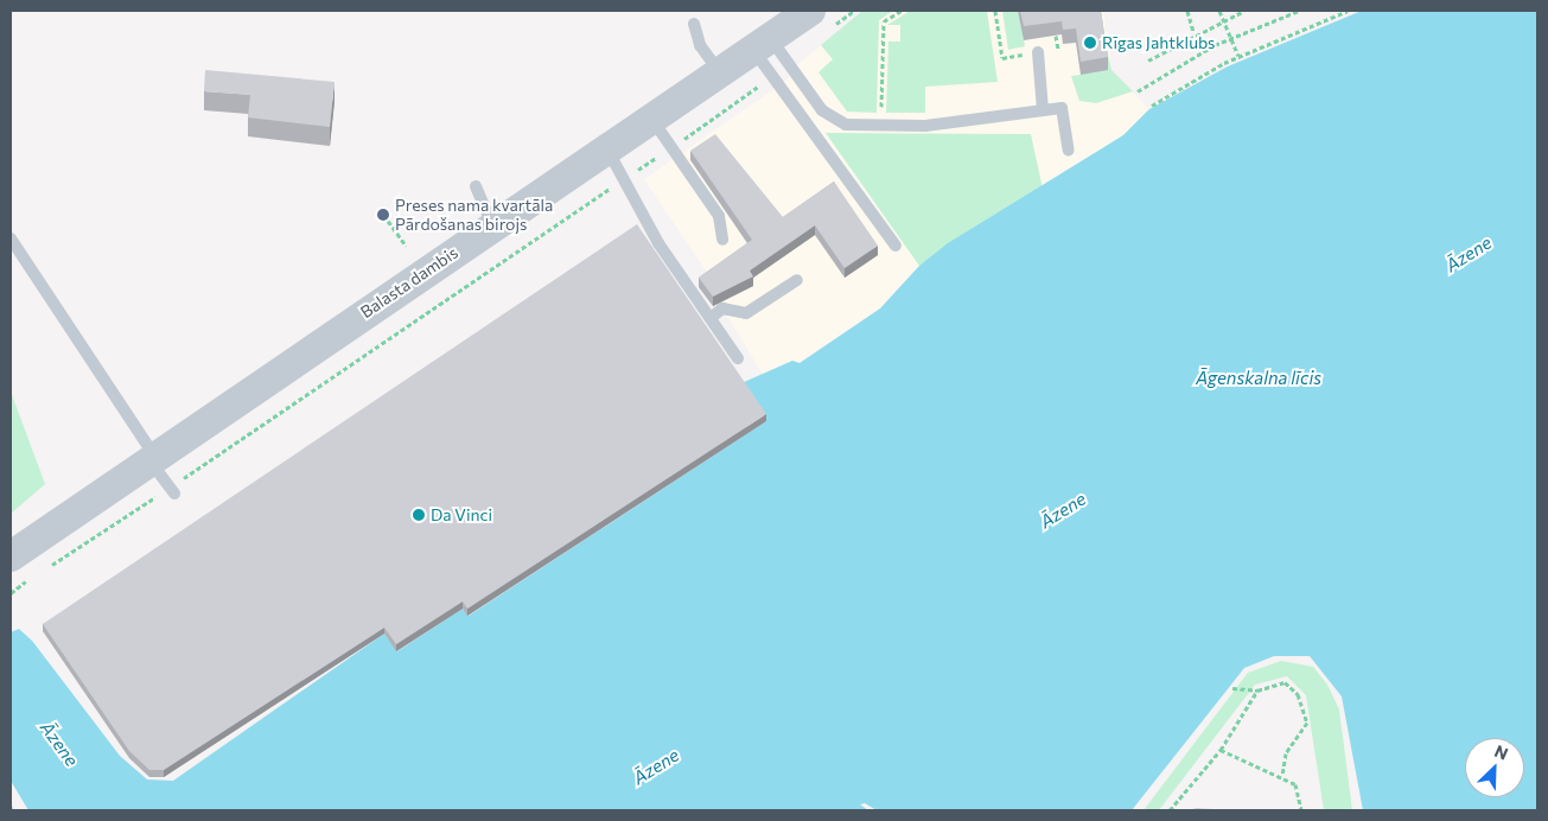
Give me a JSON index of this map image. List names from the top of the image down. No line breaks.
{"streets":{"street":["Balasta dambis"]},"water":["Āzene","Āgenskalna līcis"],"places":["Rīgas Jahtklubs","Preses nama kvartāla Pārdošanas birojs","Da Vinci"],"north":"top right"}
